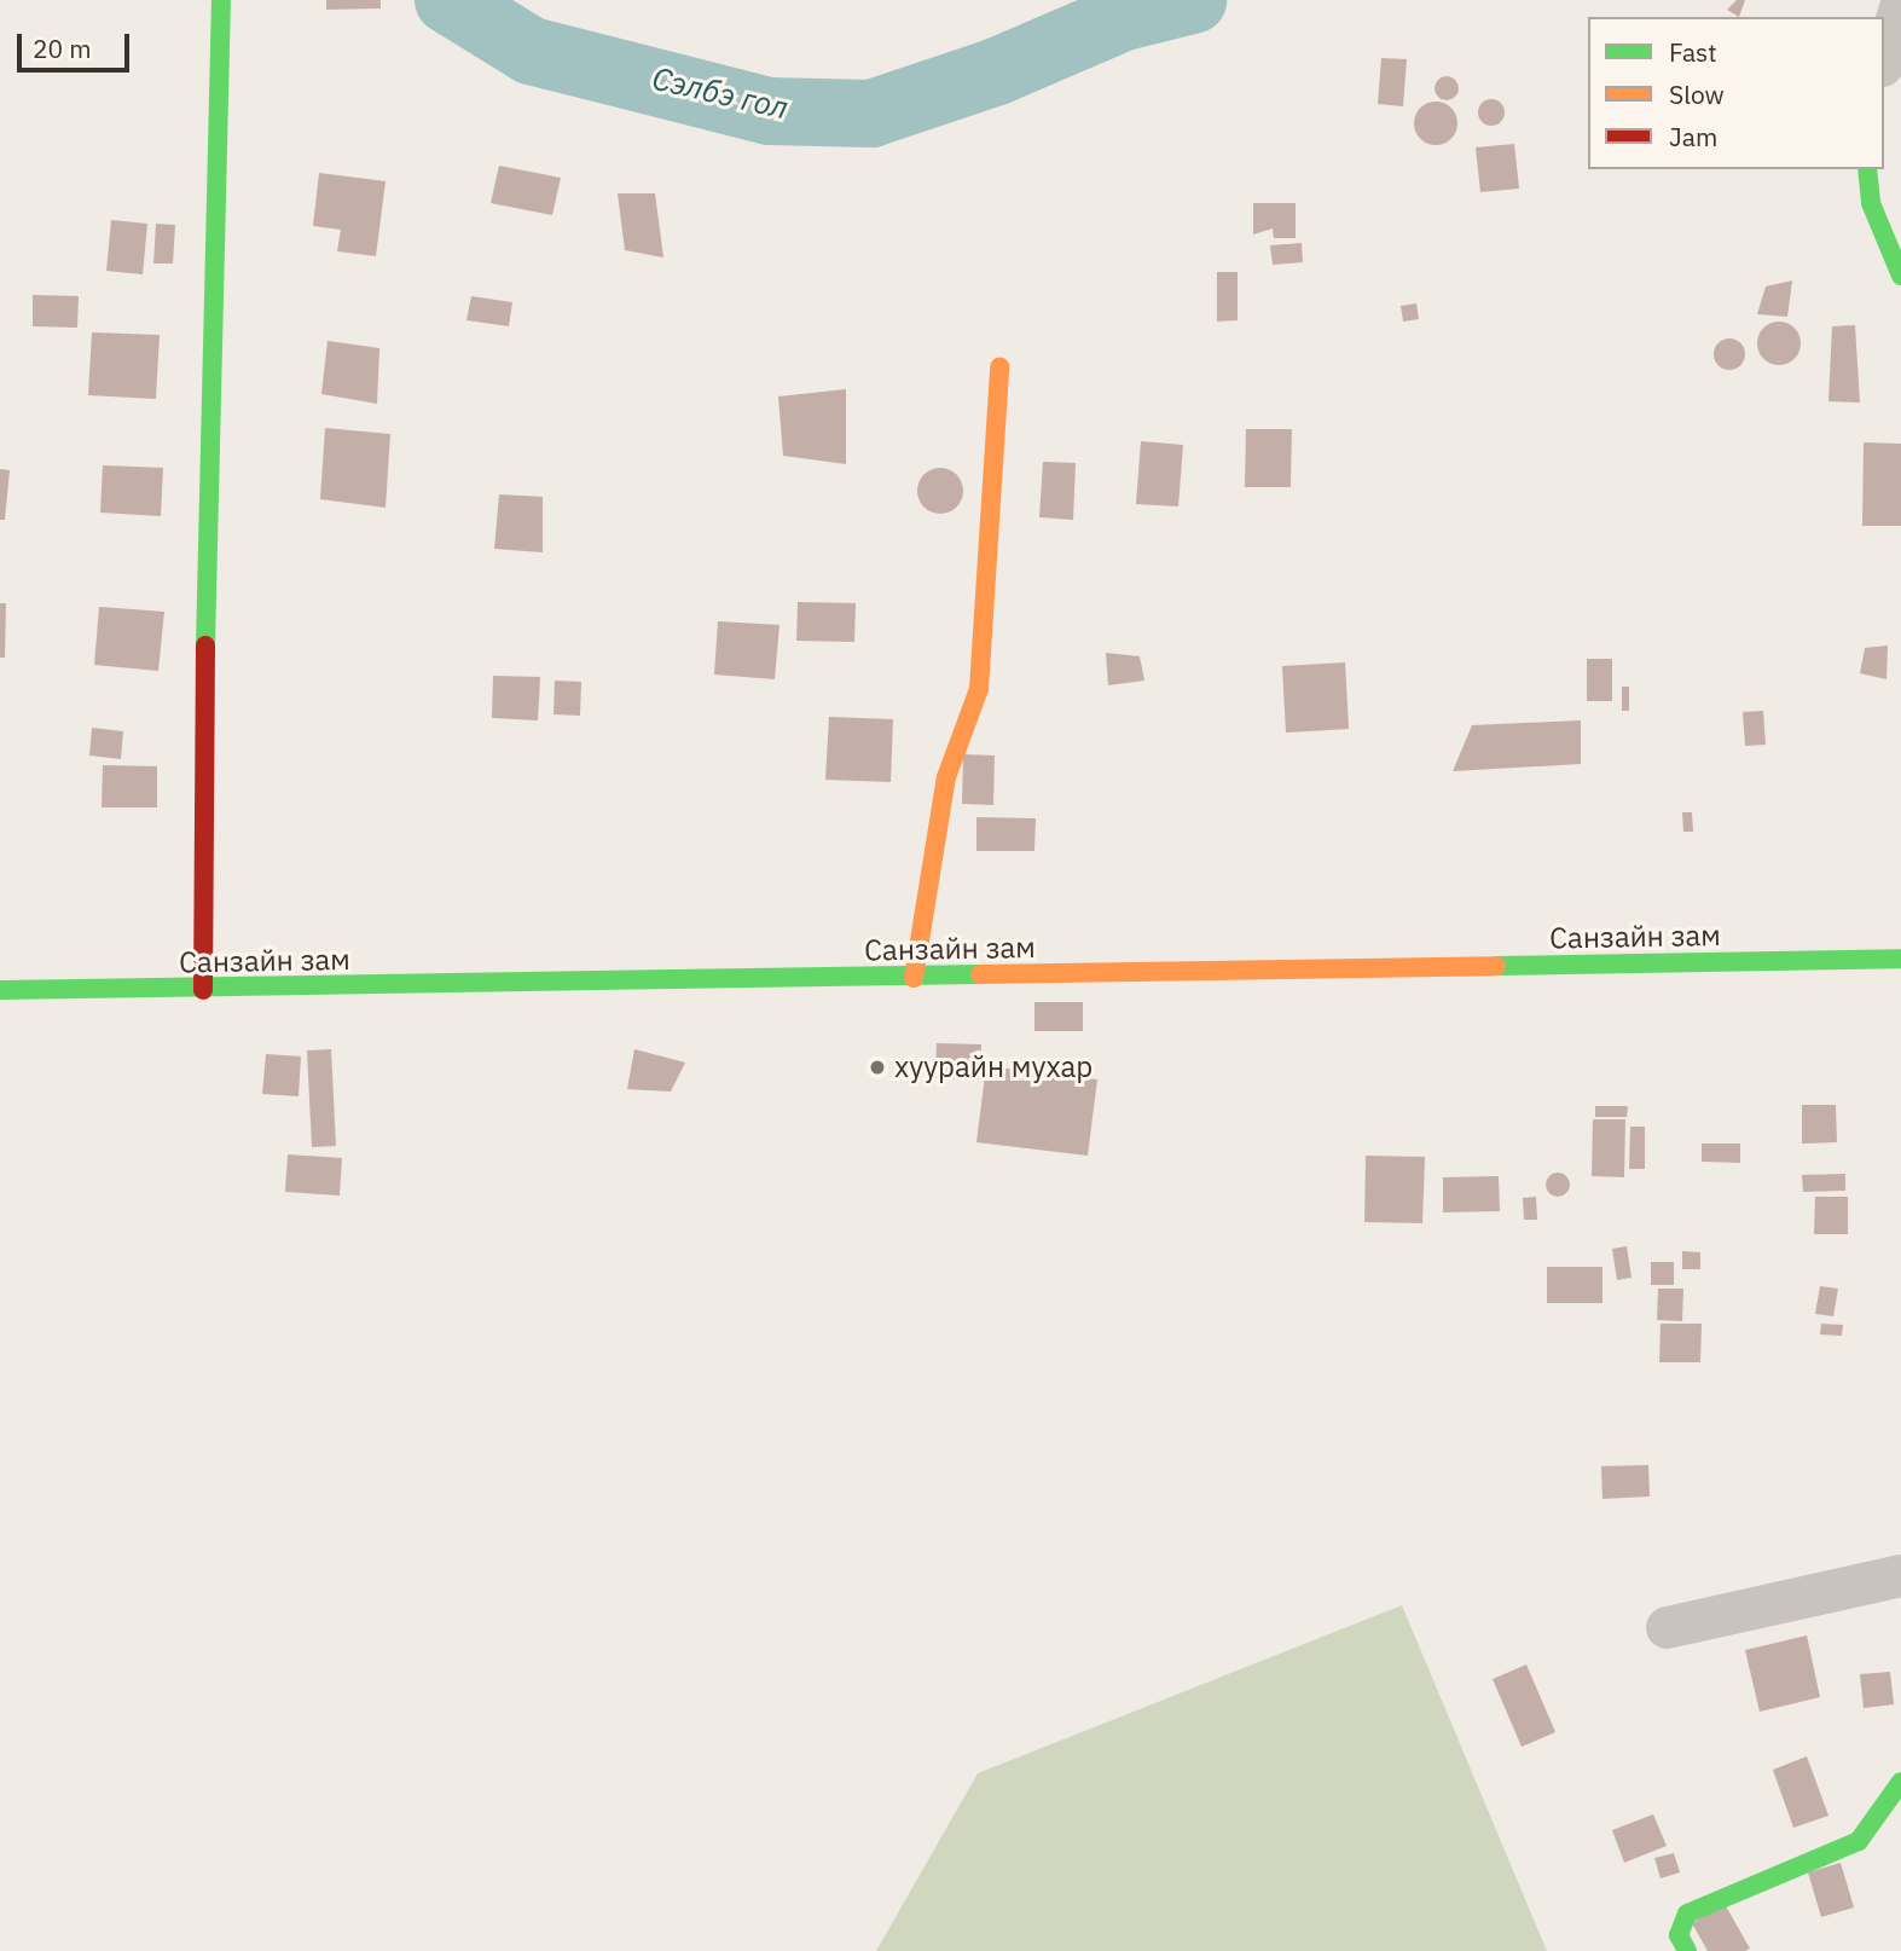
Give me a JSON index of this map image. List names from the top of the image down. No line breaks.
{"streets":{"street":["Санзайн зам"]},"water":["Сэлбэ гол"],"places":["хуурайн мухар"],"legend":["Fast","Slow","Jam"],"scale_bar":"20 m"}
